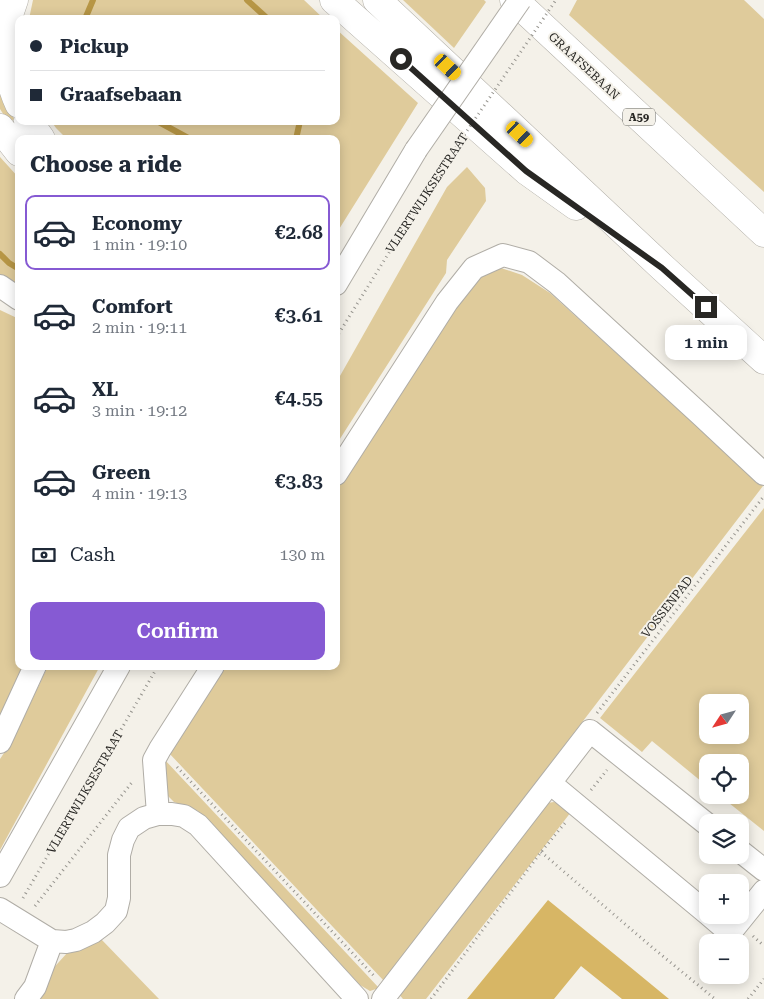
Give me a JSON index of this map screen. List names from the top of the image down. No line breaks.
{"streets":{"highway":["GRAAFSEBAAN","A59"],"path":["VLIERTWIJKSESTRAAT","VOSSENPAD"]},"north":"bottom left","page":{"banner":["Pickup","Graafsebaan"],"heading":"Choose a ride","list":[{"name":"Economy","note":"1 min · 19:10","value":"€2.68"},{"name":"Comfort","note":"2 min · 19:11","value":"€3.61"},{"name":"XL","note":"3 min · 19:12","value":"€4.55"},{"name":"Green","note":"4 min · 19:13","value":"€3.83"}],"bubble":"1 min","pay":["Cash","130 m"],"buttons":"Confirm","map_buttons":["+","−"]}}
